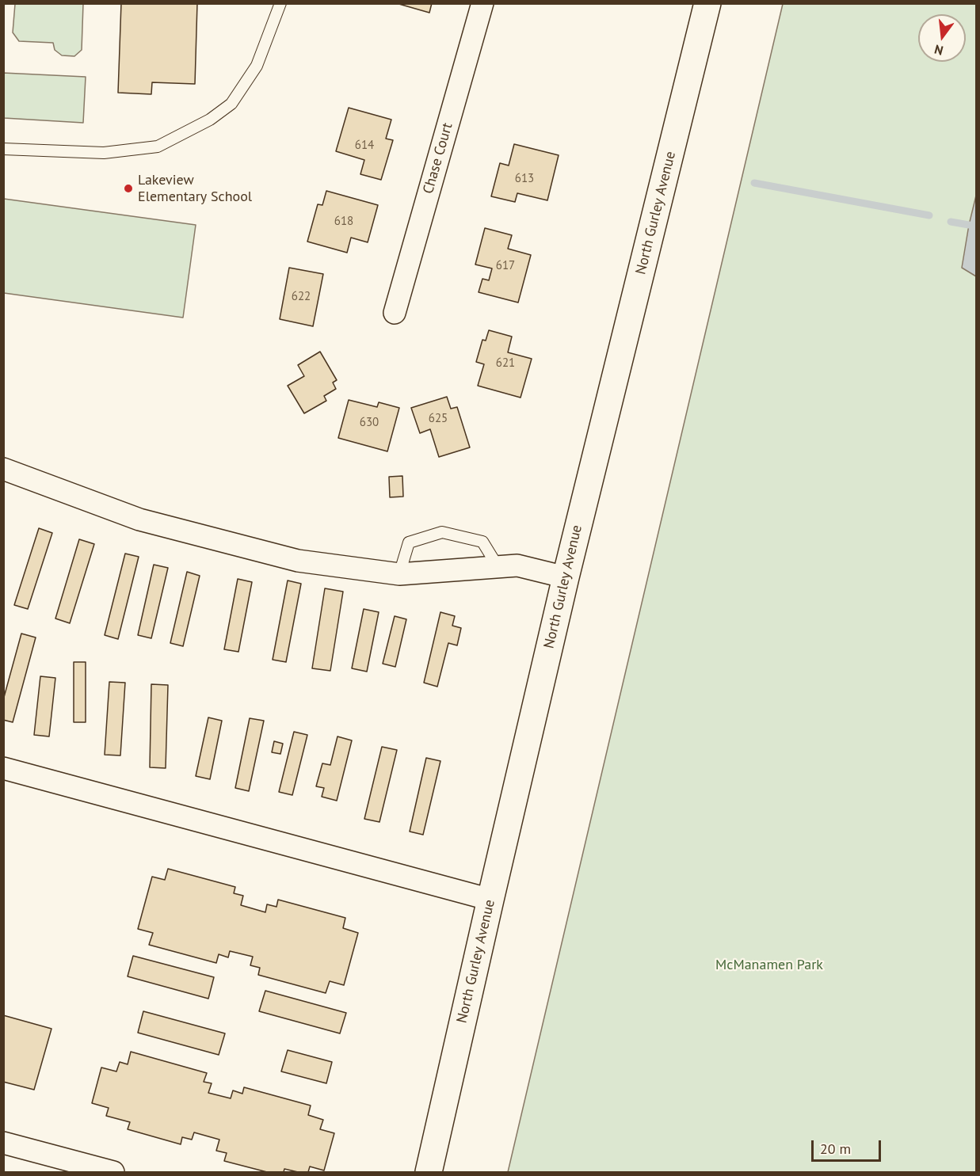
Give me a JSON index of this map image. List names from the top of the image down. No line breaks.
{"streets":{"street":["Chase Court","North Gurley Avenue"]},"parks":["McManamen Park"],"places":["Lakeview Elementary School"],"house_numbers":["614","613","618","617","622","621","625","630"],"scale_bar":"20 m","north":"bottom"}
